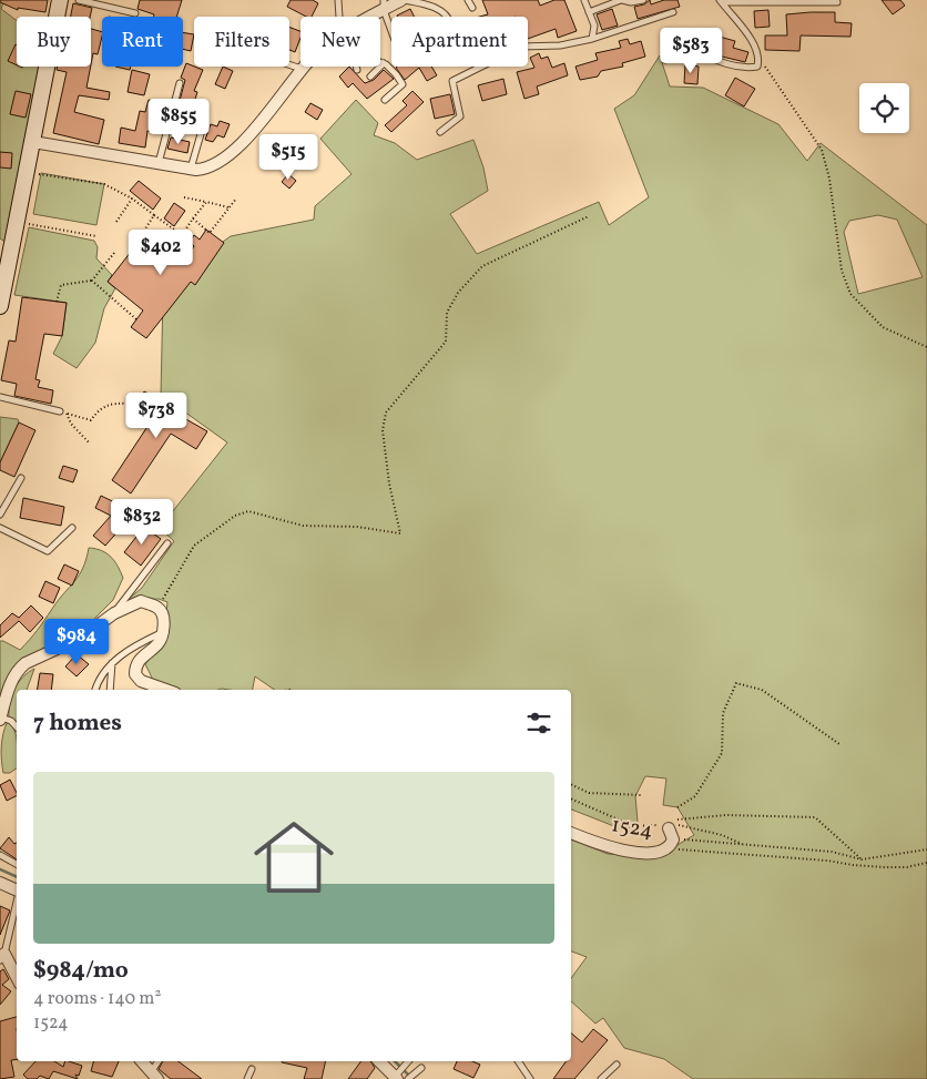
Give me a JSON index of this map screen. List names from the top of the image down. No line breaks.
{"streets":{"street":["1524"]},"page":{"chip":["Buy","Rent","Filters","New","Apartment"],"price":["$583","$855","$515","$402","$738","$832","$984"],"heading":"7 homes","list":[{"name":"$984/mo","note":"4 rooms · 140 m² · 1524"}]}}
